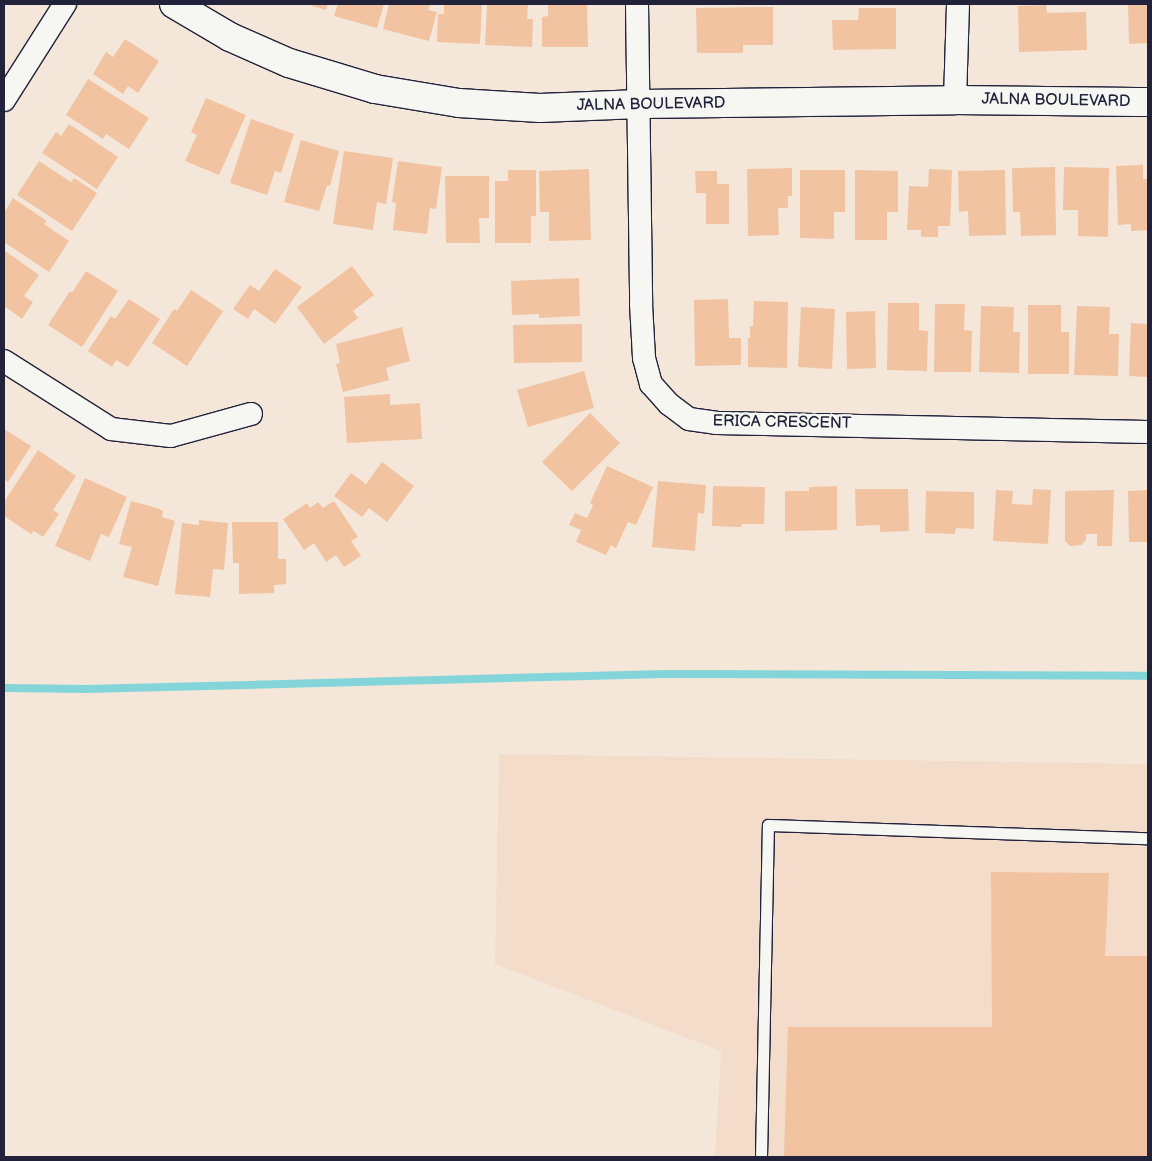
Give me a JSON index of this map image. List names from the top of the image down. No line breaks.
{"streets":{"street":["JALNA BOULEVARD","ERICA CRESCENT"]},"crossings":[["JALNA BOULEVARD","ERICA CRESCENT"]]}
